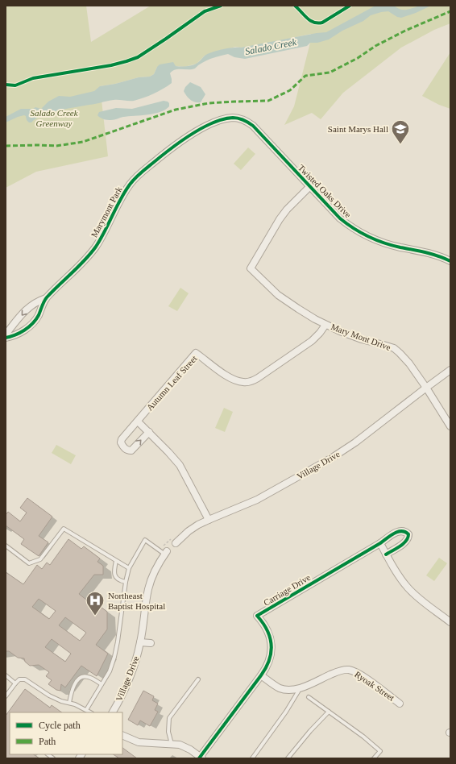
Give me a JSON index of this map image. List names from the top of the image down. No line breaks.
{"streets":{"street":["Twisted Oaks Drive","Marymont Park","Mary Mont Drive","Autumn Leaf Street","Village Drive","Carriage Drive","Ryoak Street"]},"crossings":[["Twisted Oaks Drive","Marymont Park"],["Twisted Oaks Drive","Mary Mont Drive"],["Mary Mont Drive","Autumn Leaf Street"],["Mary Mont Drive","Village Drive"],["Carriage Drive","Ryoak Street"]],"water":["Salado Creek"],"parks":["Salado Creek Greenway"],"places":{"school or university":["Saint Marys Hall"],"hospital":["Northeast Baptist Hospital"]},"legend":["Cycle path","Path"]}
